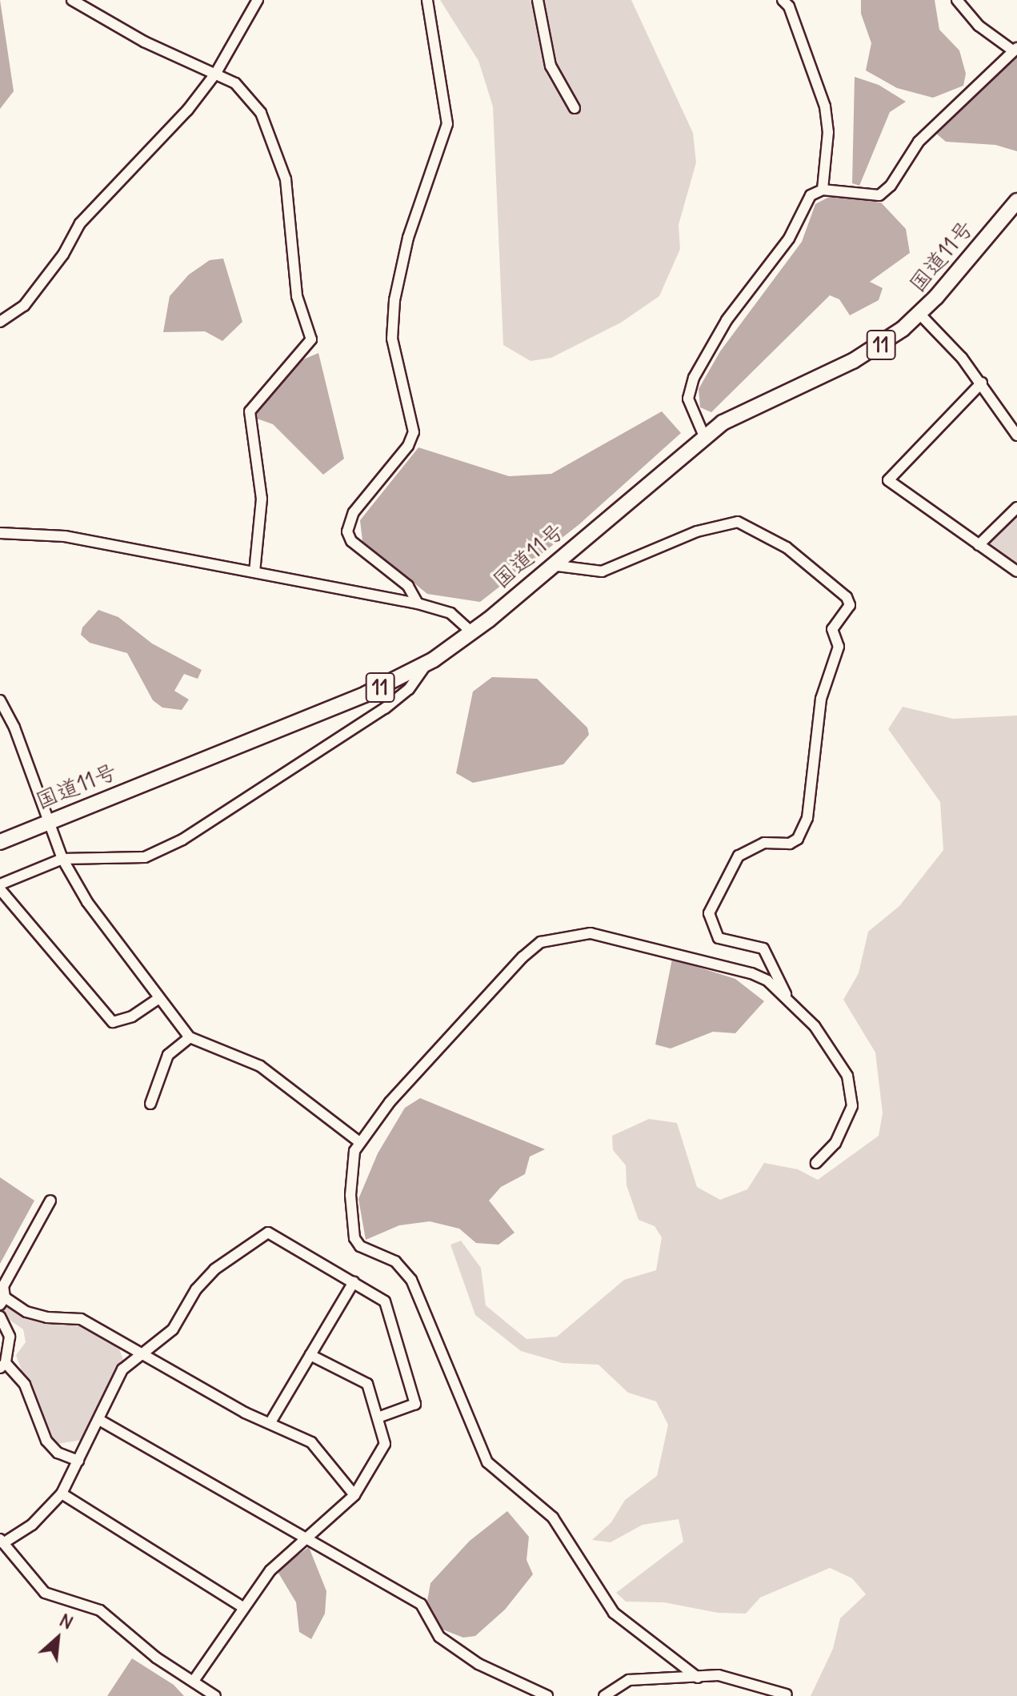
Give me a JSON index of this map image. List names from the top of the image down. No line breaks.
{"streets":{"highway":["国道11号","11"]},"north":"top right"}
